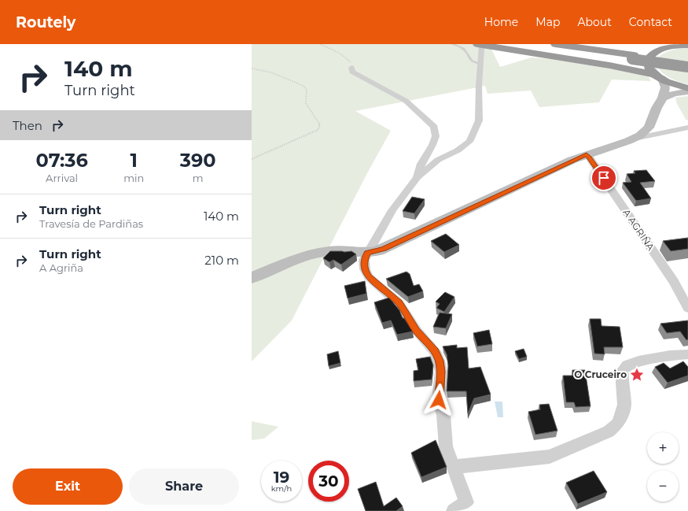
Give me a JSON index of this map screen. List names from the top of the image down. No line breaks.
{"streets":{"street":["A AGRIÑA"]},"places":{"place":["O Cruceiro"]},"page":{"header":"Routely","nav":["Home","Map","About","Contact"],"turn":["140 m","Turn right"],"then":"Then","eta":["07:36","Arrival","1","min","390","m"],"list":[{"name":"Turn right","note":"Travesía de Pardiñas","value":"140 m"},{"name":"Turn right","note":"A Agriña","value":"210 m"}],"map_buttons":["+","−"],"speed":"19 km/h","limit":"30","buttons":["Exit","Share"]}}
